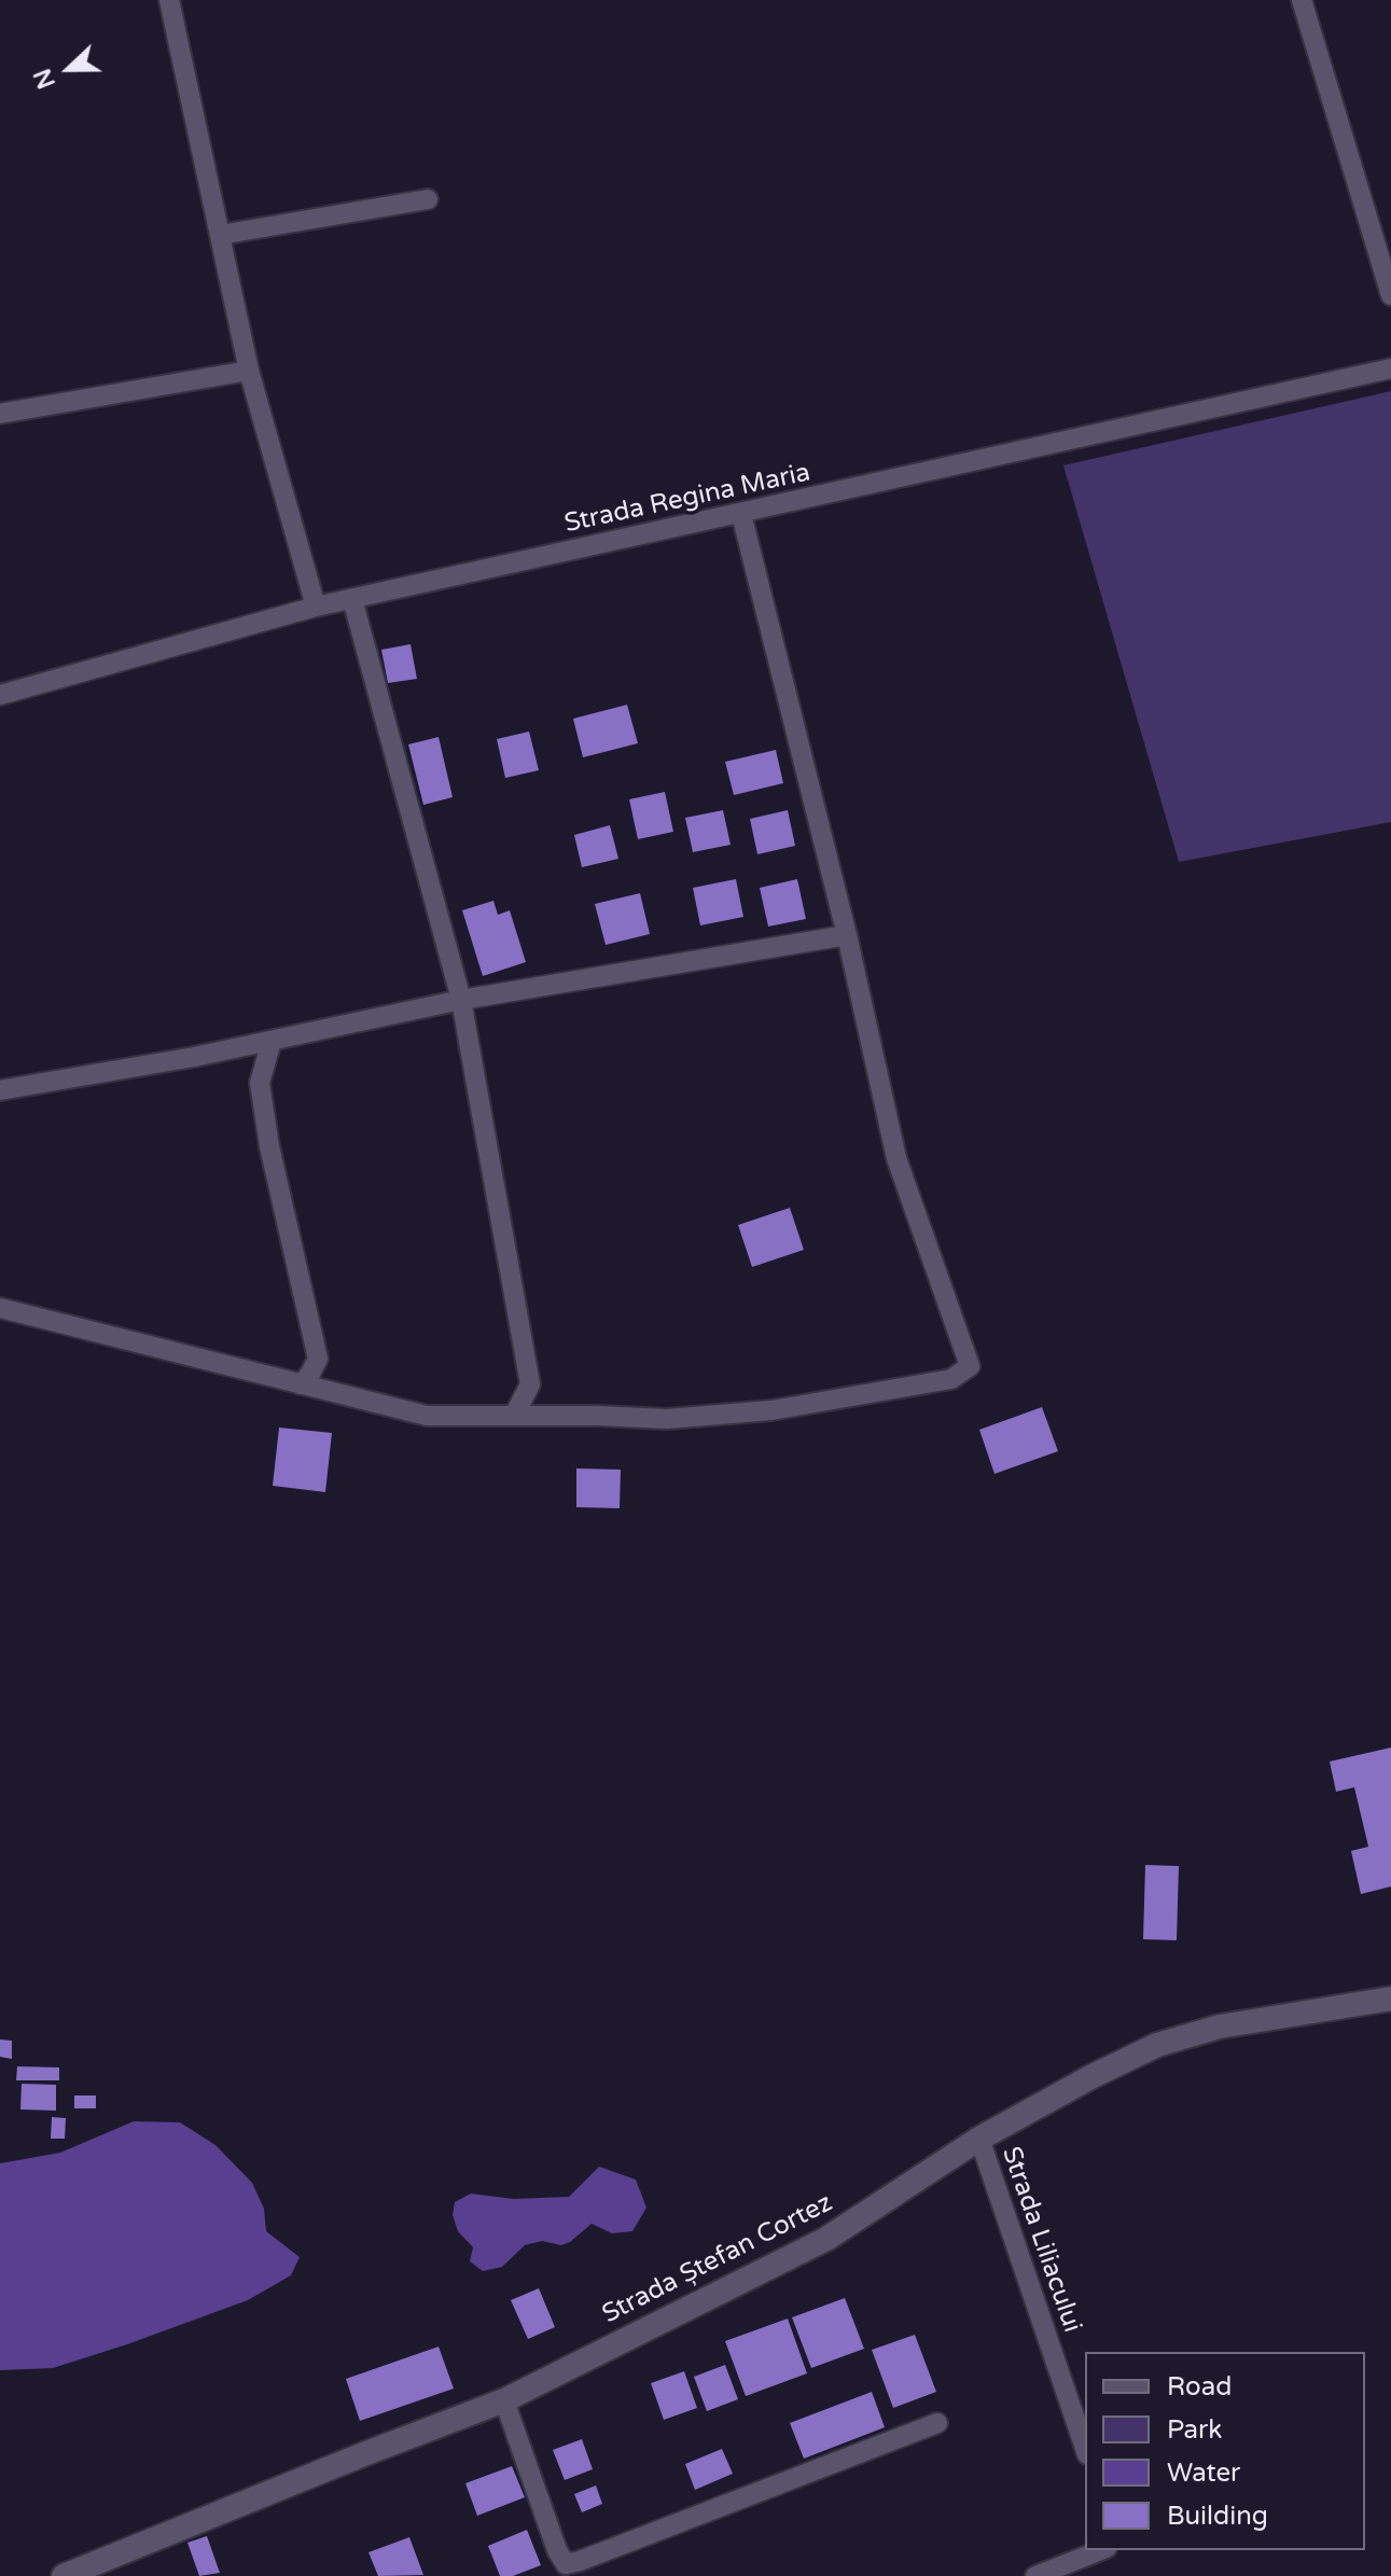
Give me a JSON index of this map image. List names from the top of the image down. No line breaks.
{"streets":{"street":["Strada Regina Maria","Strada Liliacului","Strada Ștefan Cortez"]},"crossings":[["Strada Liliacului","Strada Ștefan Cortez"]],"legend":["Road","Park","Water","Building"],"north":"left"}
